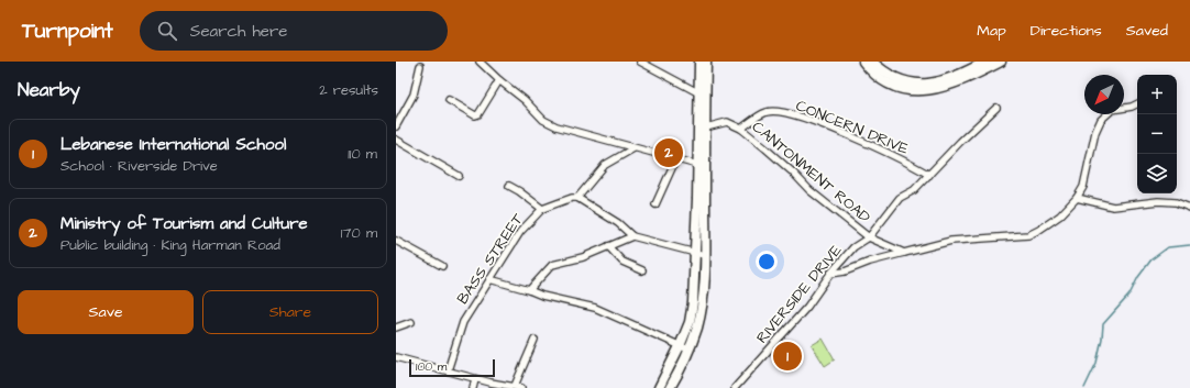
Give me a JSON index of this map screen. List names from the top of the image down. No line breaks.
{"streets":{"street":["CONCERN DRIVE","CANTONMENT ROAD","BASS STREET","RIVERSIDE DRIVE"]},"crossings":[["CONCERN DRIVE","CANTONMENT ROAD"],["CONCERN DRIVE","RIVERSIDE DRIVE"],["CANTONMENT ROAD","RIVERSIDE DRIVE"]],"scale_bar":"100 m","north":"bottom left","page":{"header":"Turnpoint","search":"Search here","nav":["Map","Directions","Saved"],"heading":["Nearby","2 results"],"map_buttons":["+","−"],"list":[{"mark":"1","name":"Lebanese International School","note":"School · Riverside Drive","value":"110 m"},{"mark":"2","name":"Ministry of Tourism and Culture","note":"Public building · King Harman Road","value":"170 m"}],"pins":["2","1"],"buttons":["Save","Share"],"scale":"100 m"}}
